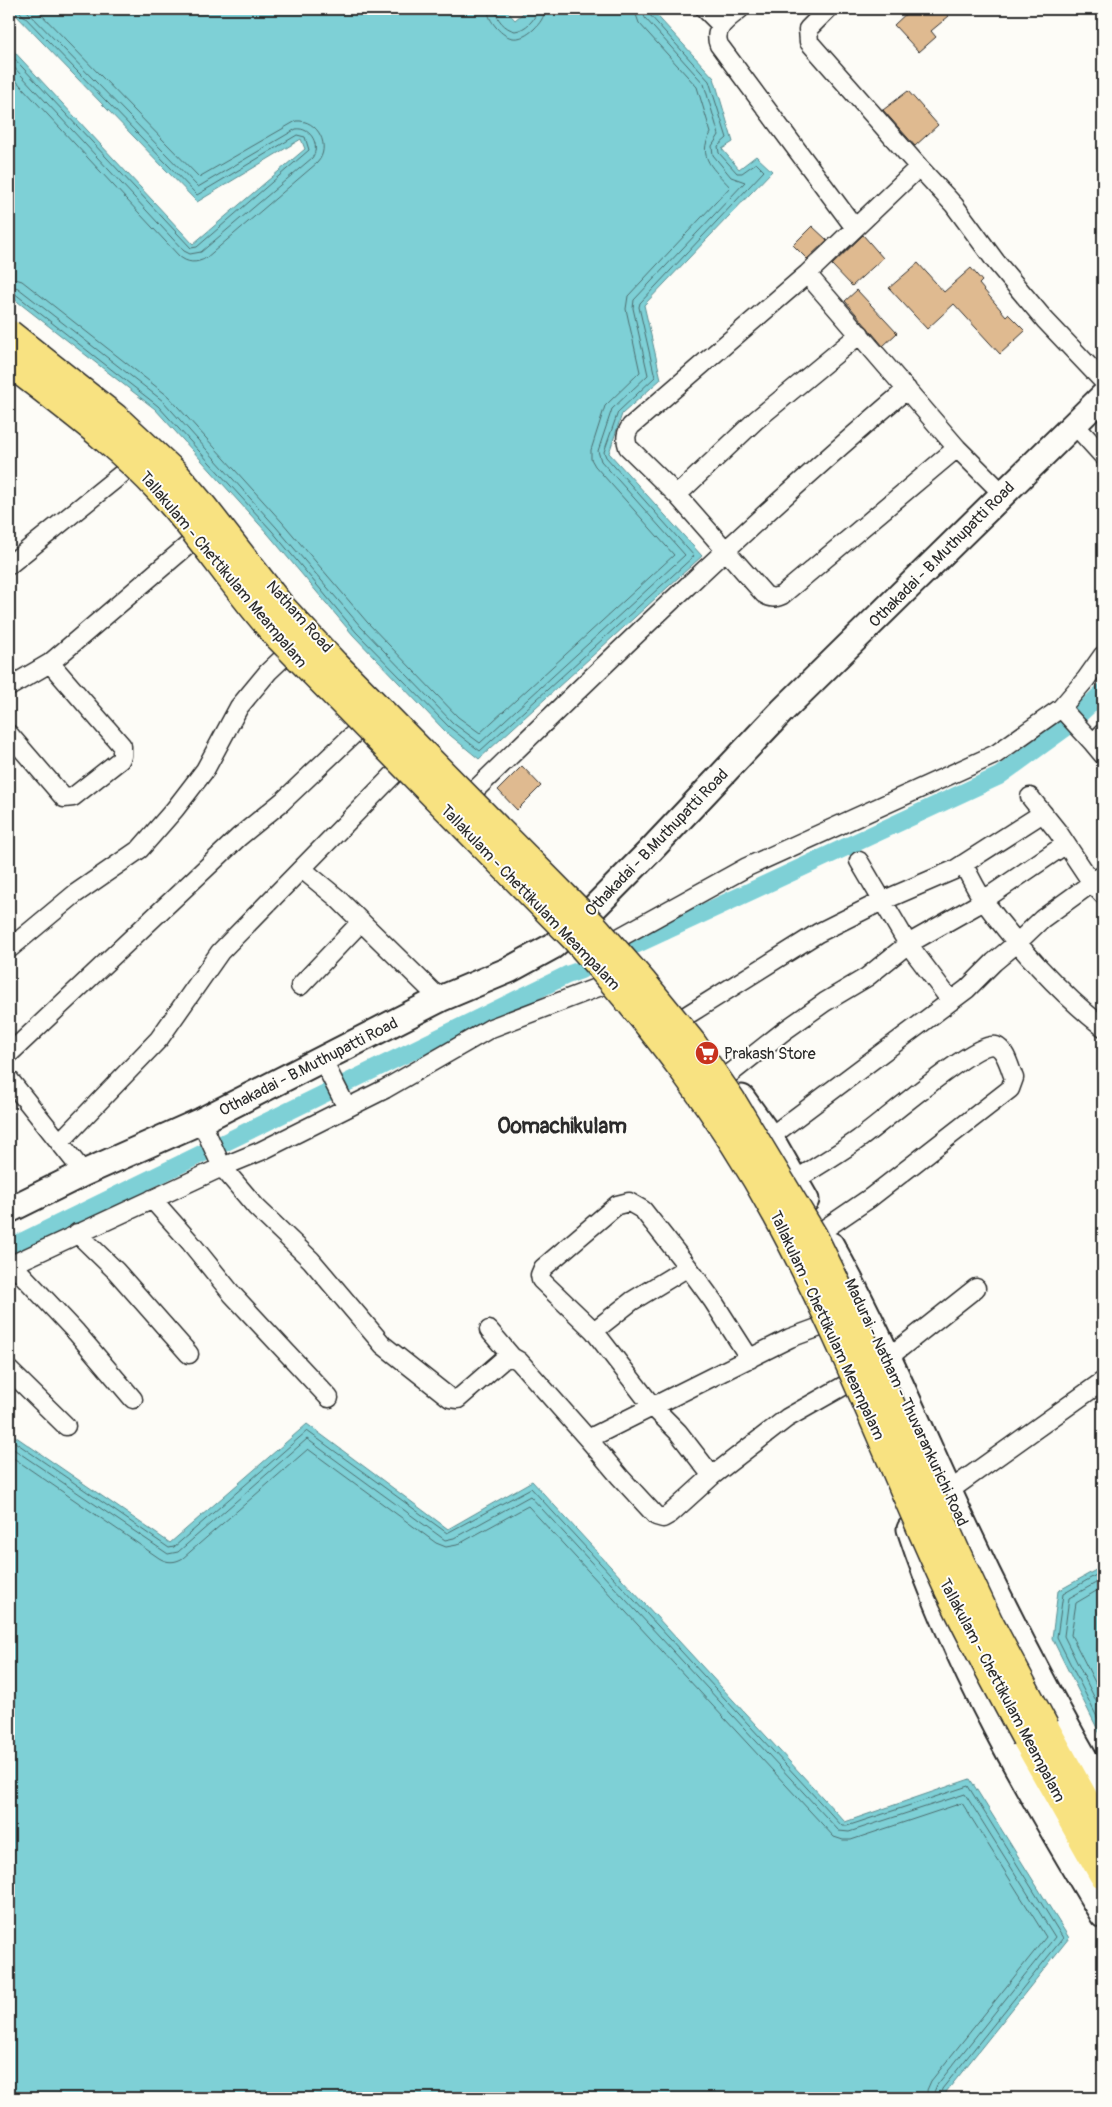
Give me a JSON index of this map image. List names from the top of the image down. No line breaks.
{"streets":{"highway":["Tallakulam - Chettikulam Meampalam"],"main road":["Othakadai - B.Muthupatti Road","Natham Road","Madurai - Natham - Thuvarankurichi Road"]},"crossings":[["Othakadai - B.Muthupatti Road","Natham Road"],["Othakadai - B.Muthupatti Road","Madurai - Natham - Thuvarankurichi Road"],["Natham Road","Madurai - Natham - Thuvarankurichi Road"]],"districts":["Oomachikulam"],"places":{"supermarket":["Prakash Store"]}}
